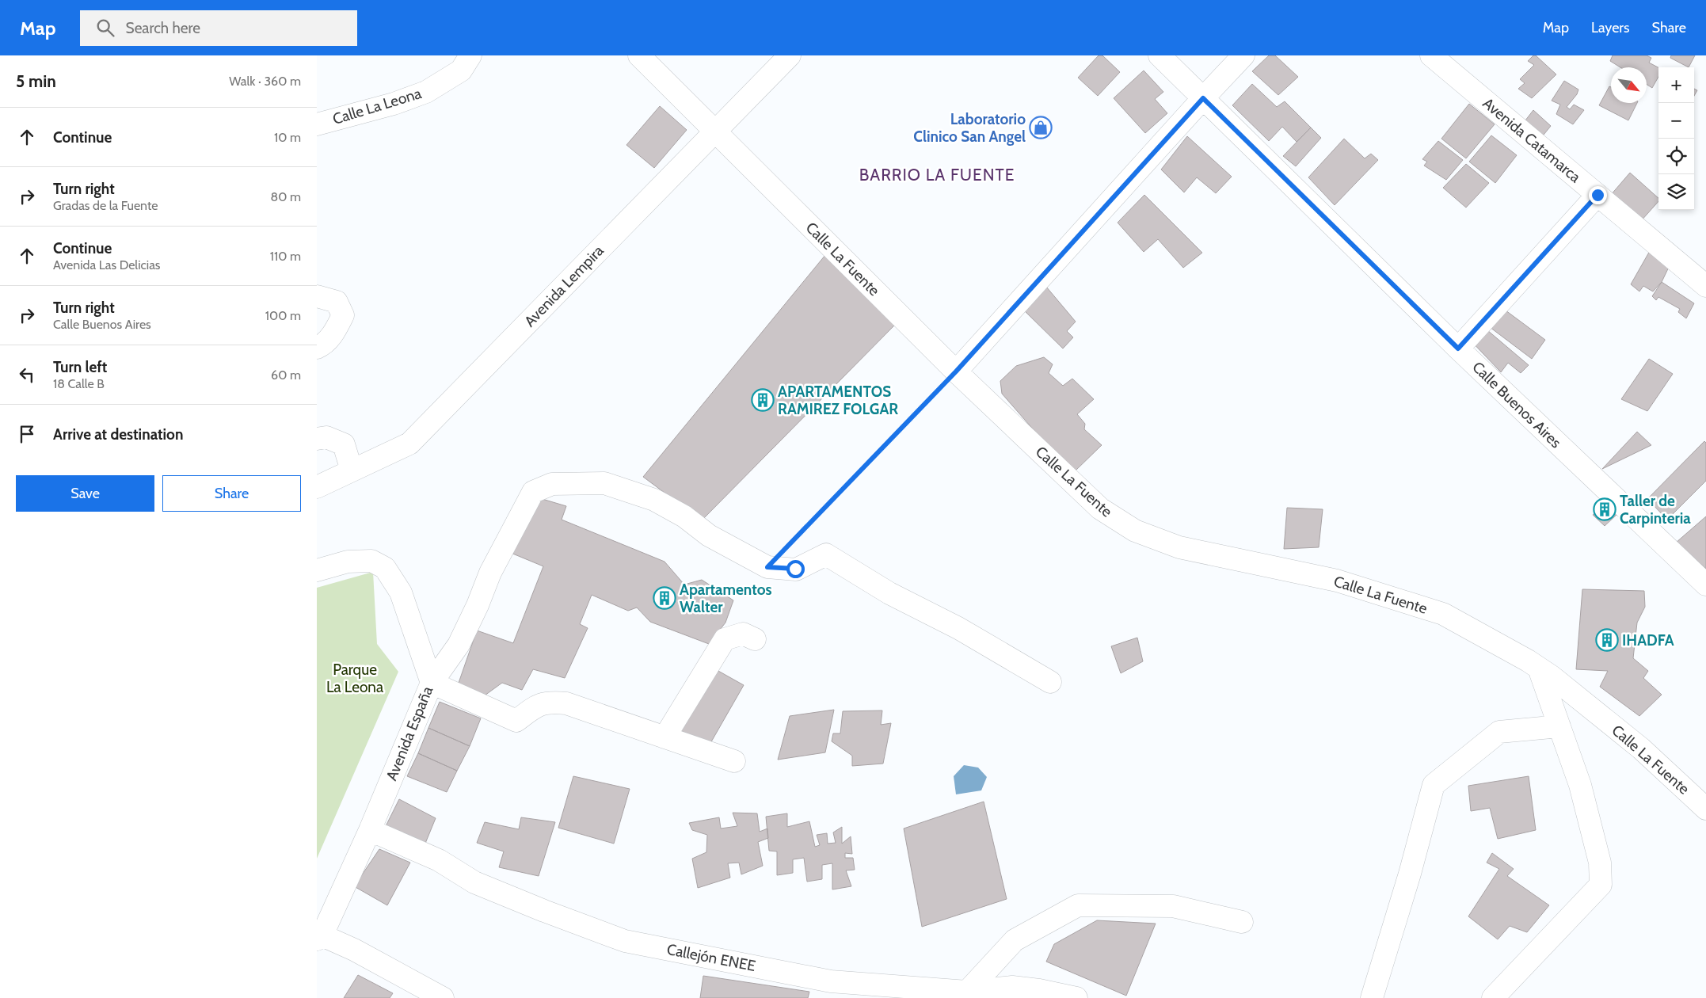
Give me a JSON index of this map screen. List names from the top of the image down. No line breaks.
{"streets":{"street":["Calle La Leona","Avenida Catamarca","Calle La Fuente","Avenida Lempira","Calle Buenos Aires","Avenida España","Callejón ENEE"]},"crossings":[["Calle La Fuente","Avenida Lempira"],["Avenida España","Callejón ENEE"]],"districts":["BARRIO LA FUENTE"],"parks":["Parque La Leona"],"places":{"shop":["Laboratorio Clinico San Angel"],"building":["APARTAMENTOS RAMIREZ FOLGAR","Taller de Carpinteria","Apartamentos Walter","IHADFA"]},"north":"bottom right","page":{"header":"Map","search":"Search here","nav":["Map","Layers","Share"],"heading":["5 min","Walk · 360 m"],"map_buttons":["+","−"],"list":[["Continue","10 m"],["Turn right","Gradas de la Fuente","80 m"],["Continue","Avenida Las Delicias","110 m"],["Turn right","Calle Buenos Aires","100 m"],["Turn left","18 Calle B","60 m"],"Arrive at destination"],"buttons":["Save","Share"]}}
